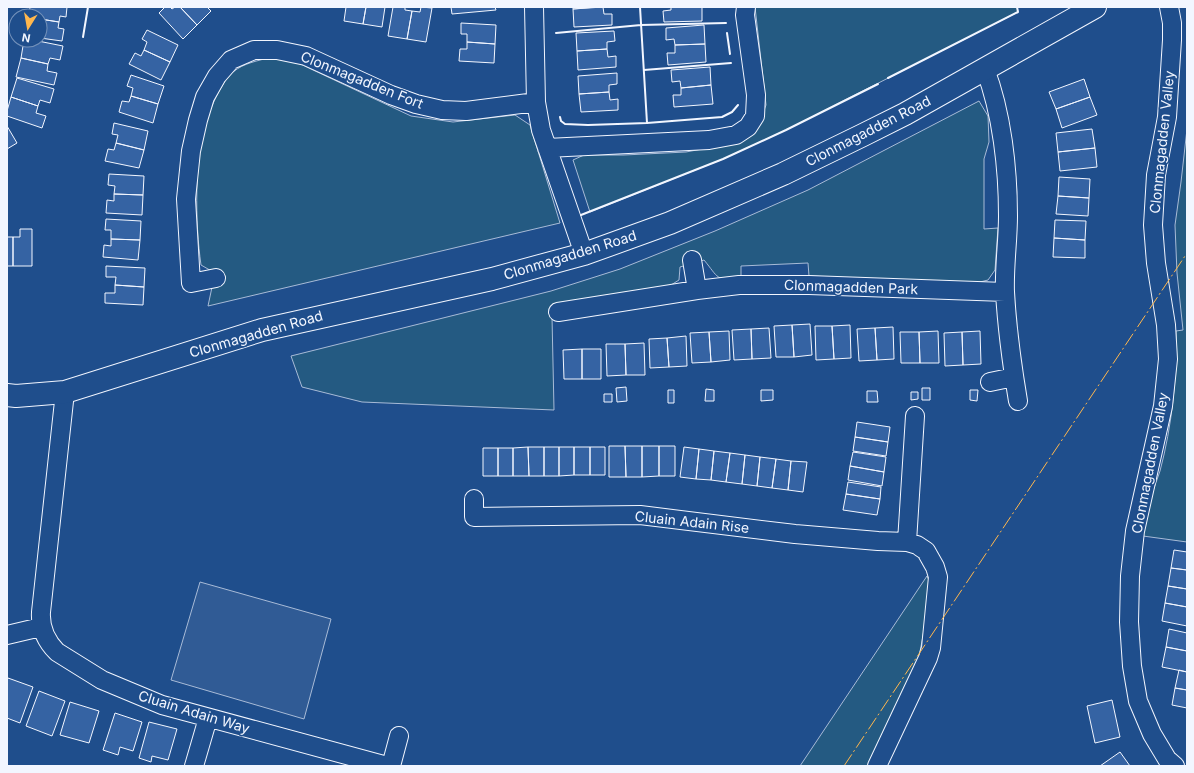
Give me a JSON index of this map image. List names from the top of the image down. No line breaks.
{"streets":{"street":["Clonmagadden Fort","Clonmagadden Road","Clonmagadden Valley","Clonmagadden Park","Cluain Adain Rise","Cluain Adain Way"]},"crossings":[["Clonmagadden Road","Cluain Adain Way"]],"north":"bottom"}
